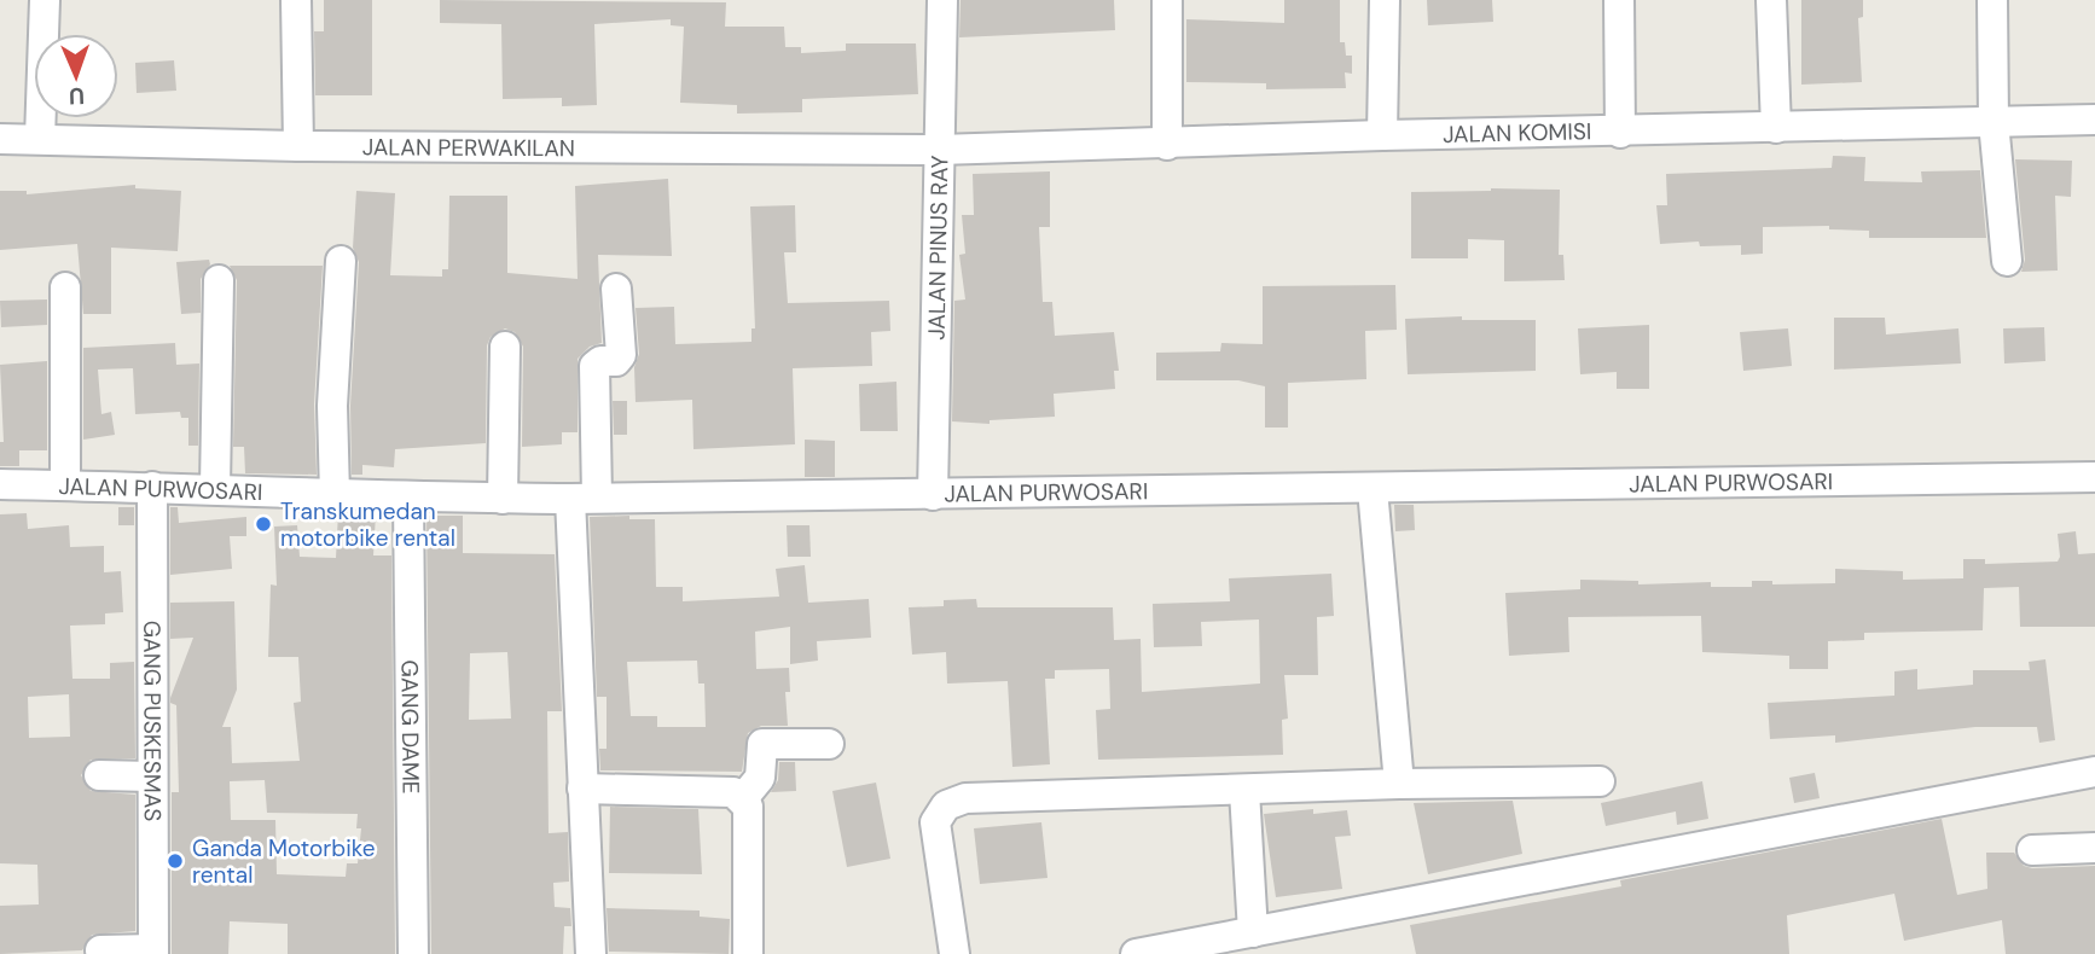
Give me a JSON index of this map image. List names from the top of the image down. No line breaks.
{"streets":{"street":["JALAN KOMISI","JALAN PERWAKILAN","JALAN PINUS RAY","JALAN PURWOSARI","GANG PUSKESMAS","GANG DAME"]},"crossings":[["JALAN KOMISI","JALAN PERWAKILAN"],["JALAN KOMISI","JALAN PINUS RAY"],["JALAN PERWAKILAN","JALAN PINUS RAY"],["JALAN PINUS RAY","JALAN PURWOSARI"],["JALAN PURWOSARI","GANG PUSKESMAS"],["JALAN PURWOSARI","GANG DAME"]],"places":["Transkumedan motorbike rental","Ganda Motorbike rental"],"north":"bottom"}
